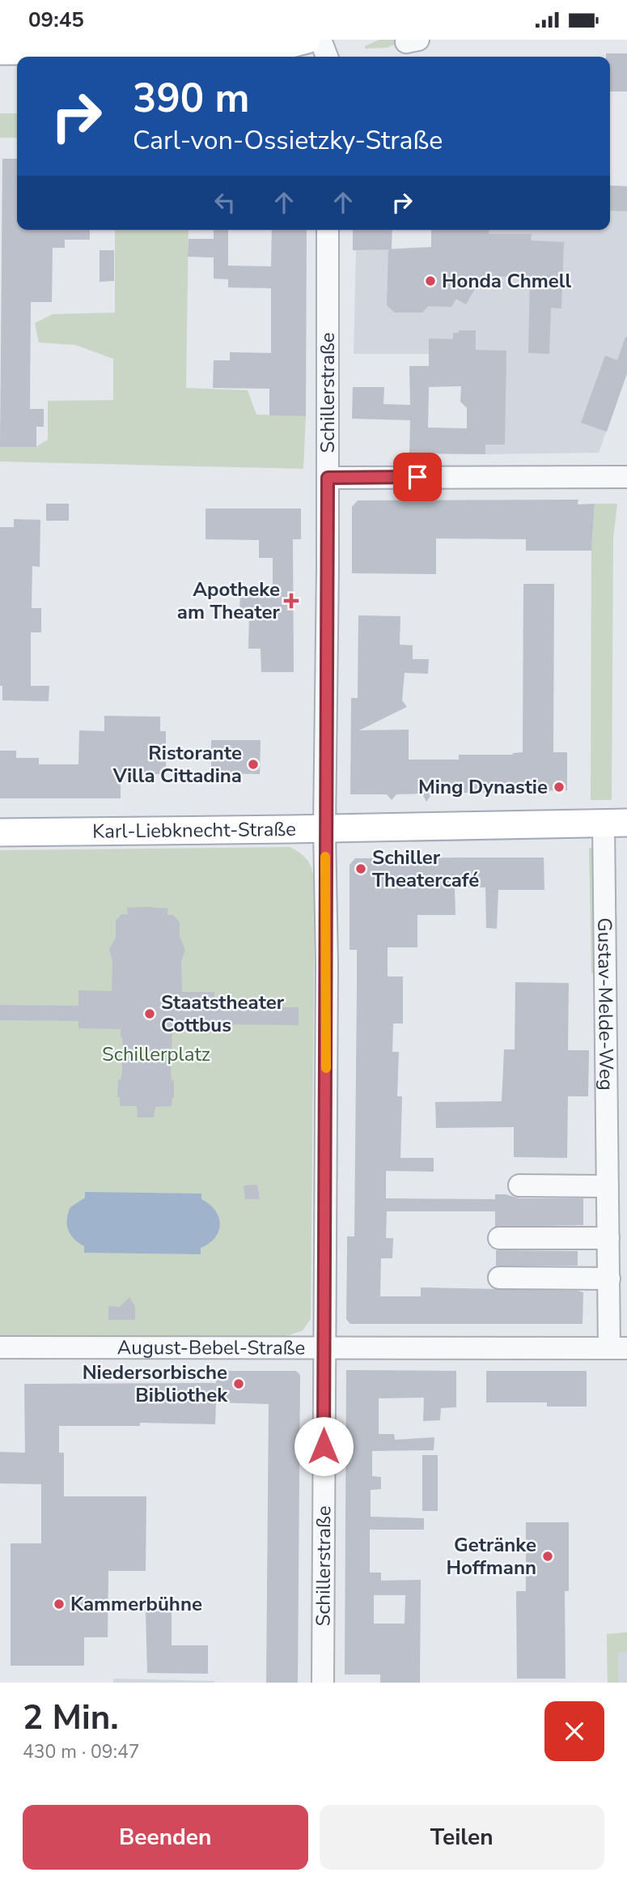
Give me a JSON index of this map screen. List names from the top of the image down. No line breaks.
{"streets":{"main road":["Karl-Liebknecht-Straße"],"street":["Schillerstraße","Gustav-Melde-Weg","August-Bebel-Straße"]},"crossings":[["Schillerstraße","Karl-Liebknecht-Straße"],["Schillerstraße","August-Bebel-Straße"],["Karl-Liebknecht-Straße","Gustav-Melde-Weg"],["Gustav-Melde-Weg","August-Bebel-Straße"]],"parks":["Schillerplatz"],"places":{"other":["Honda Chmell","Ristorante Villa Cittadina","Ming Dynastie","Schiller Theatercafé","Staatstheater Cottbus","Niedersorbische Bibliothek","Getränke Hoffmann","Kammerbühne"],"health":["Apotheke am Theater"]},"page":{"status":"09:45","turn":["390 m","Carl-von-Ossietzky-Straße"],"heading":["2 Min.","430 m · 09:47"],"buttons":["Beenden","Teilen"]}}
